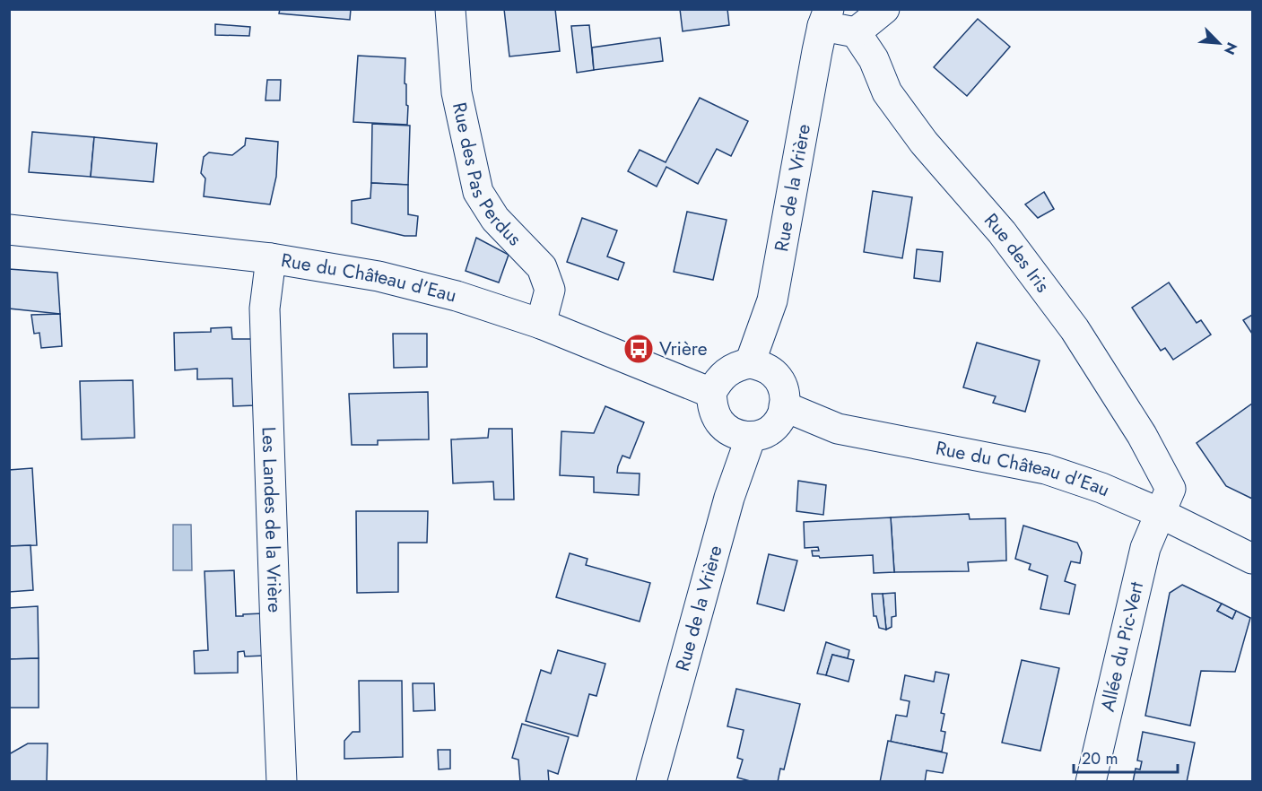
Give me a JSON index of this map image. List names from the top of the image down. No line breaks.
{"streets":{"street":["Rue des Pas Perdus","Rue de la Vrière","Rue des Iris","Rue du Château d'Eau","Les Landes de la Vrière","Allée du Pic-Vert"]},"crossings":[["Rue des Pas Perdus","Rue du Château d'Eau"],["Rue de la Vrière","Rue du Château d'Eau"],["Rue des Iris","Rue du Château d'Eau"],["Rue des Iris","Allée du Pic-Vert"],["Rue du Château d'Eau","Les Landes de la Vrière"],["Rue du Château d'Eau","Allée du Pic-Vert"]],"places":{"bus stop":["Vrière"]},"scale_bar":"20 m","north":"bottom right"}
